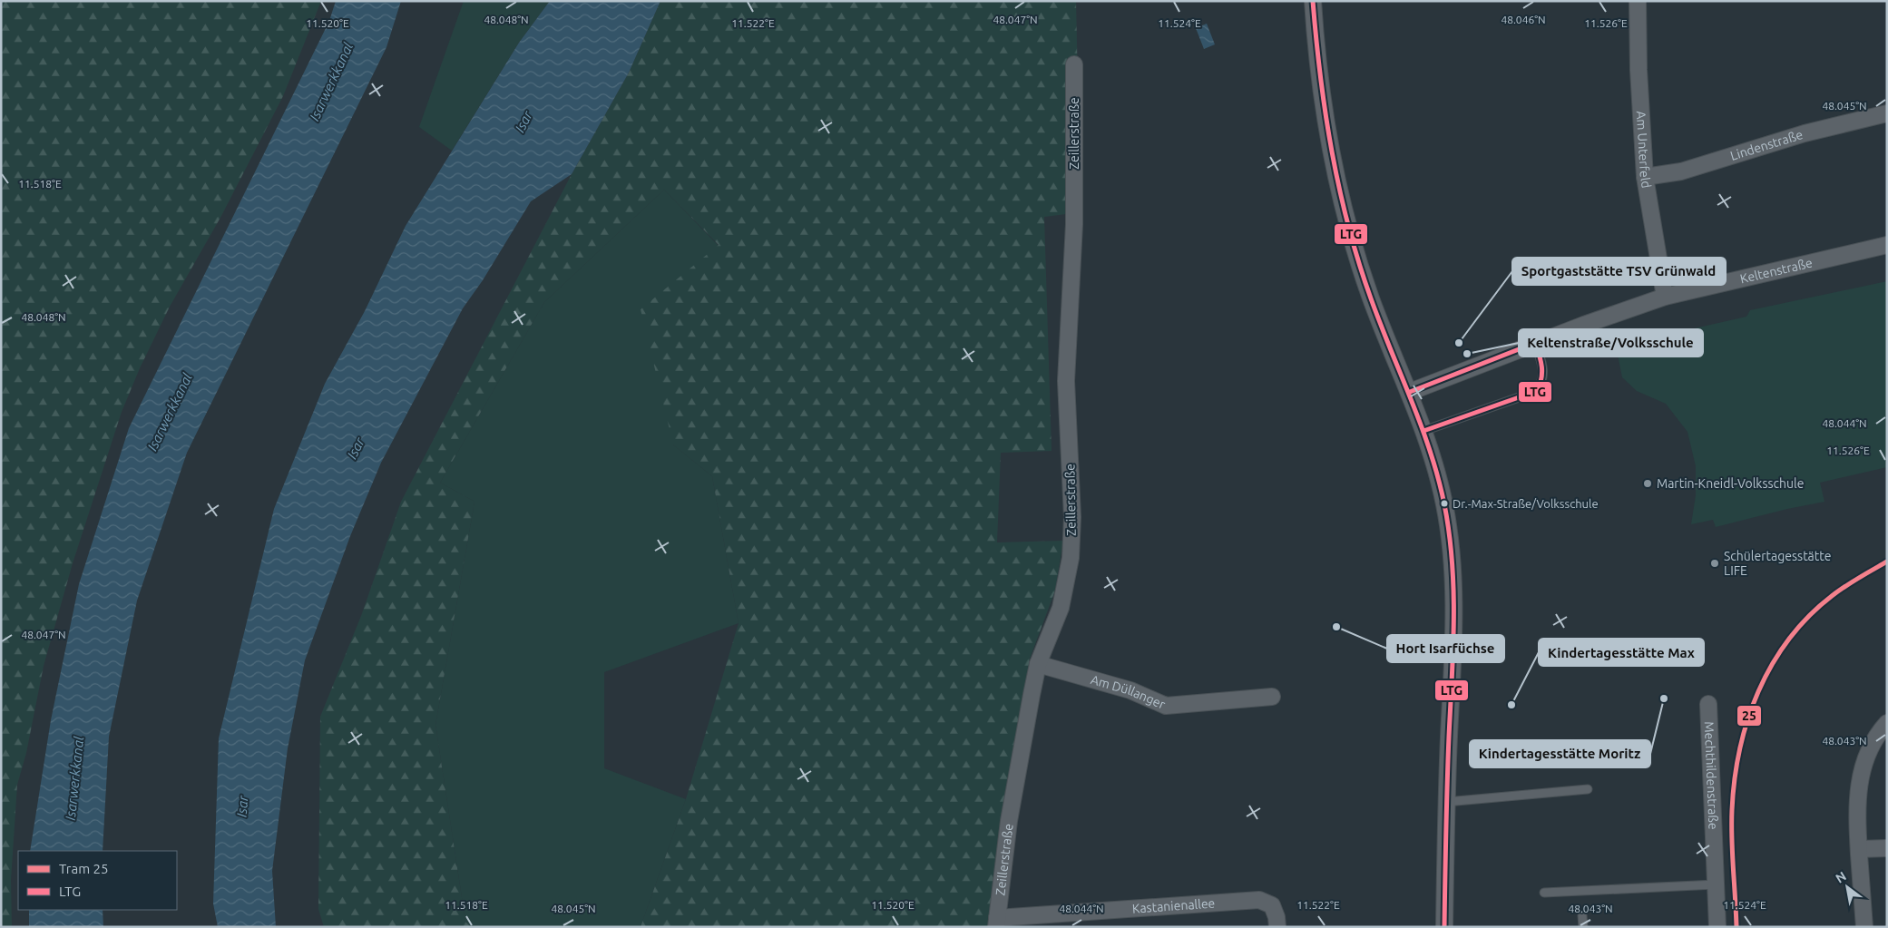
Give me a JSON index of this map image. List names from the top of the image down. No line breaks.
{"streets":{"street":["Zeillerstraße","Lindenstraße","Am Unterfeld","Keltenstraße","Am Düllanger","Mechthildenstraße","Kastanienallee"]},"crossings":[["Zeillerstraße","Am Düllanger"],["Zeillerstraße","Kastanienallee"],["Lindenstraße","Am Unterfeld"],["Am Unterfeld","Keltenstraße"]],"water":["Isarwerkkanal","Isar"],"places":["Sportgaststätte TSV Grünwald","Keltenstraße/Volksschule","Martin-Kneidl-Volksschule","Dr.-Max-Straße/Volksschule","Schülertagesstätte LIFE","Hort Isarfüchse","Kindertagesstätte Moritz","Kindertagesstätte Max"],"lines":["transit line LTG","tram line 25"],"legend":["Tram 25","LTG"],"north":"top left","coordinates":["48.048°N","48.047°N","48.046°N","11.520°E","11.522°E","11.524°E","11.526°E","48.045°N","11.518°E","48.044°N","48.043°N"]}
